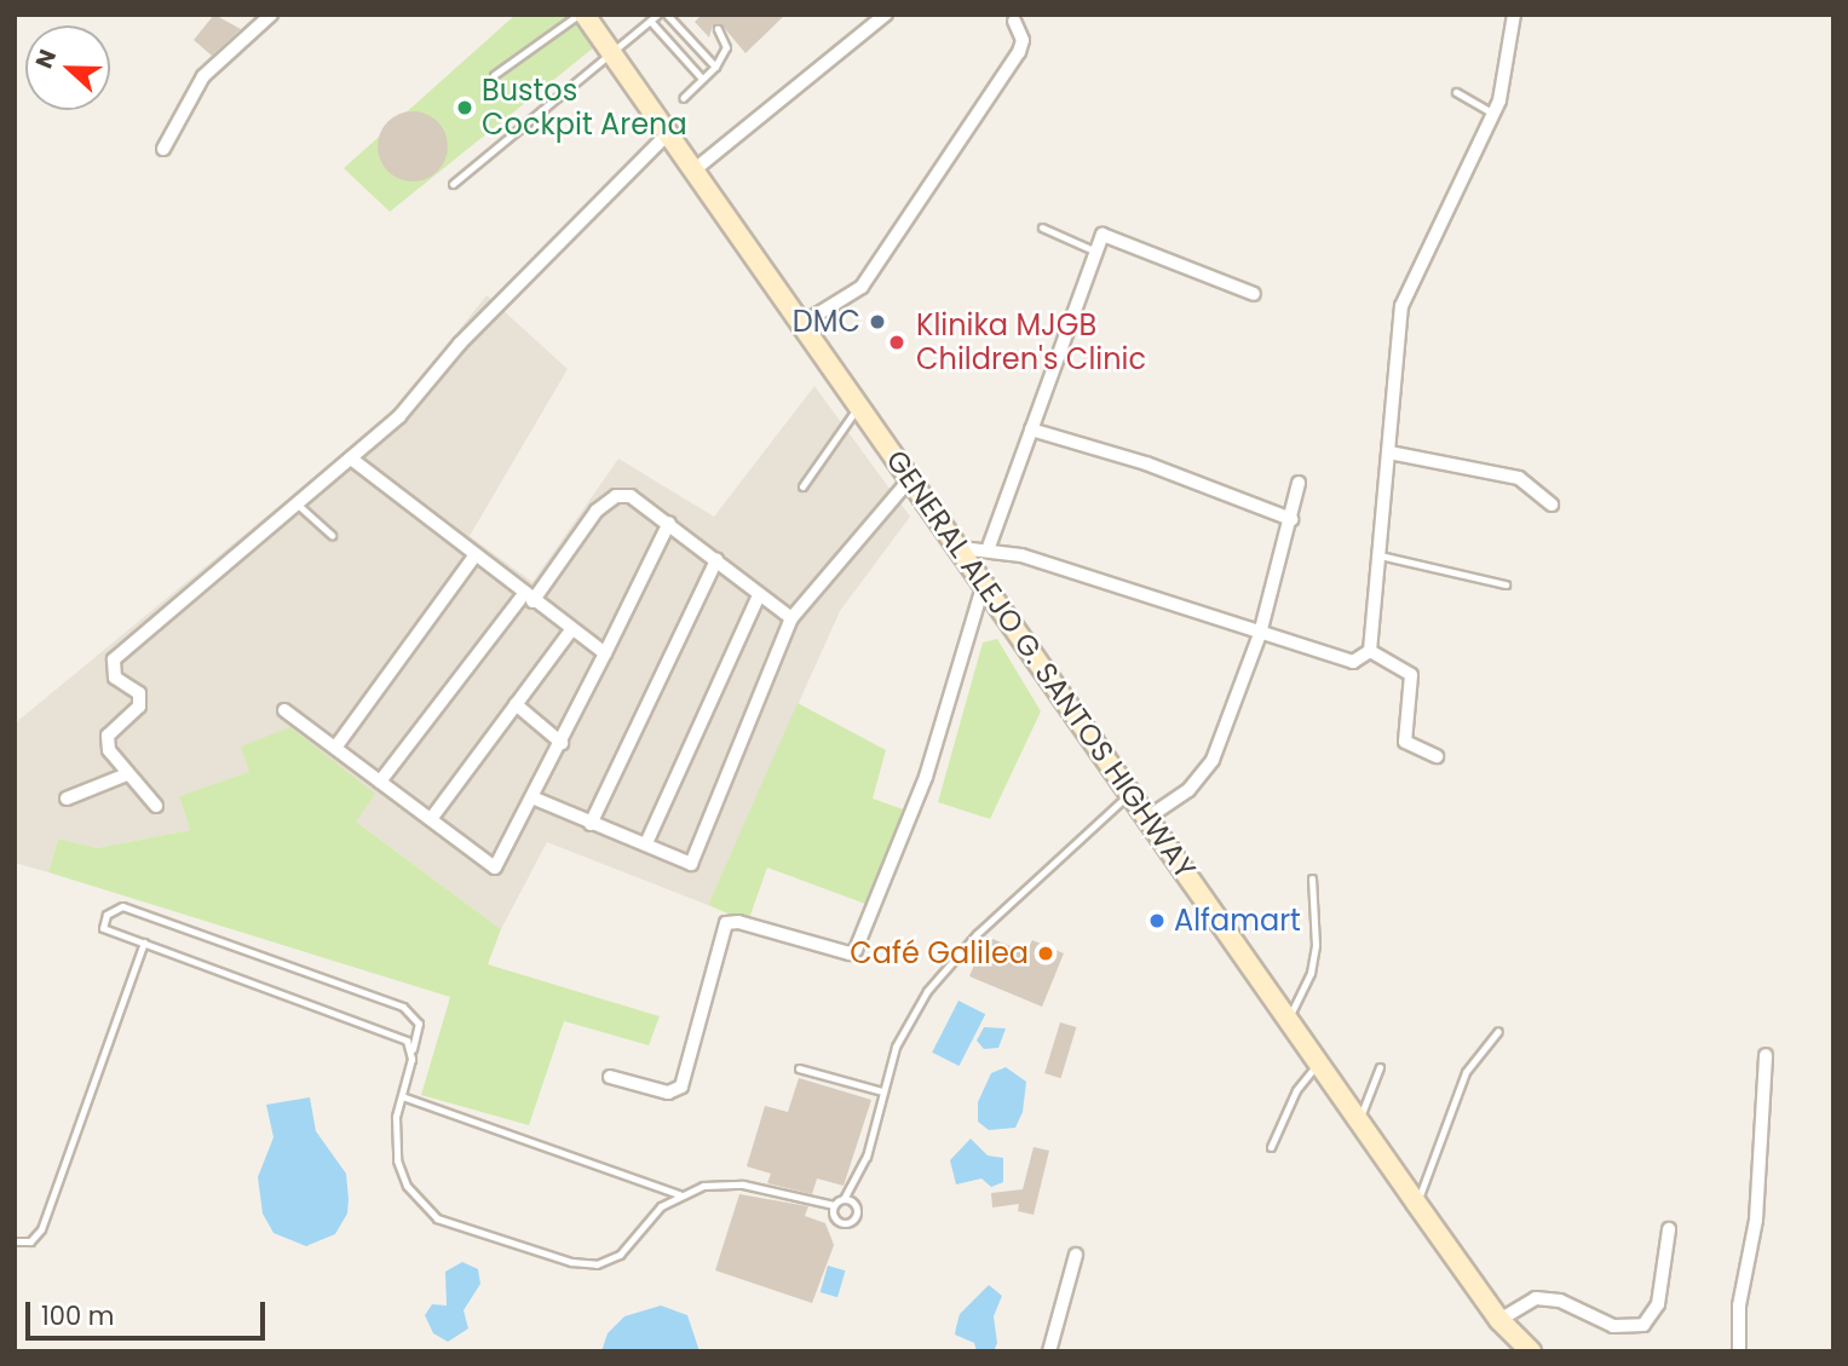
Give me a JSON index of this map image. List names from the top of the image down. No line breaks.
{"streets":{"main road":["GENERAL ALEJO G. SANTOS HIGHWAY"]},"places":["Bustos Cockpit Arena","DMC","Klinika MJGB Children's Clinic","Alfamart","Café Galilea"],"scale_bar":"100 m","north":"left"}
